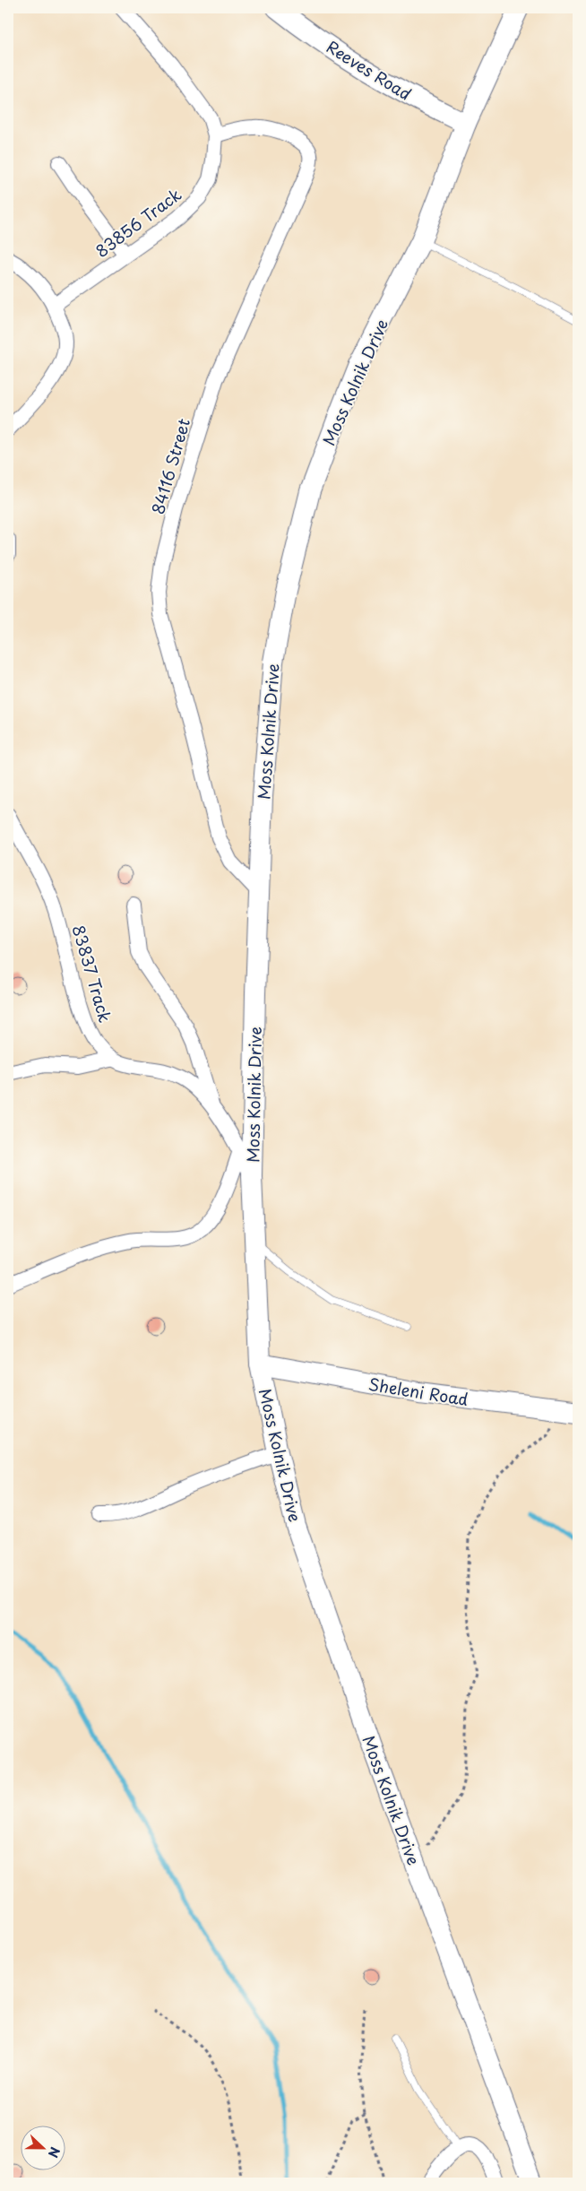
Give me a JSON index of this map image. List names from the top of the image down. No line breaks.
{"streets":{"main road":["Reeves Road","Moss Kolnik Drive","Sheleni Road"],"street":["83856 Track","84116 Street","83837 Track"]},"crossings":[["Reeves Road","Moss Kolnik Drive"],["83856 Track","84116 Street"],["Moss Kolnik Drive","84116 Street"],["Moss Kolnik Drive","Sheleni Road"]],"north":"right"}
